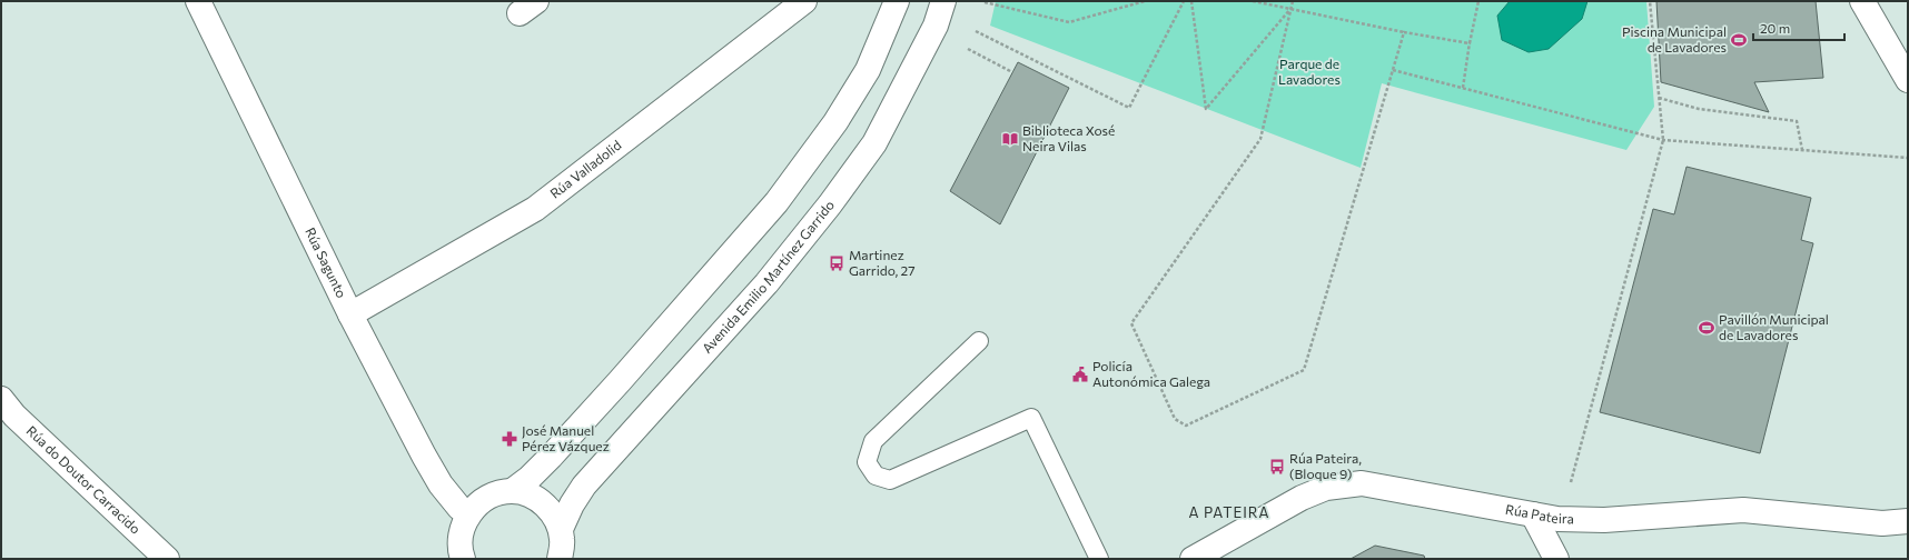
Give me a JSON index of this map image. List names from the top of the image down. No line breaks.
{"streets":{"street":["Rúa Valladolid","Rúa Sagunto","Avenida Emilio Martínez Garrido","Rúa do Doutor Carracido","Rúa Pateira"]},"crossings":[["Rúa Valladolid","Rúa Sagunto"]],"districts":["A PATEIRA"],"parks":["Parque de Lavadores"],"places":{"sports":["Piscina Municipal de Lavadores","Pavillón Municipal de Lavadores"],"library":["Biblioteca Xosé Neira Vilas"],"bus stop":["Martinez Garrido, 27","Rúa Pateira, (Bloque 9)"],"public building":["Policía Autonómica Galega"],"pharmacy":["José Manuel Pérez Vázquez"]},"scale_bar":"20 m"}
